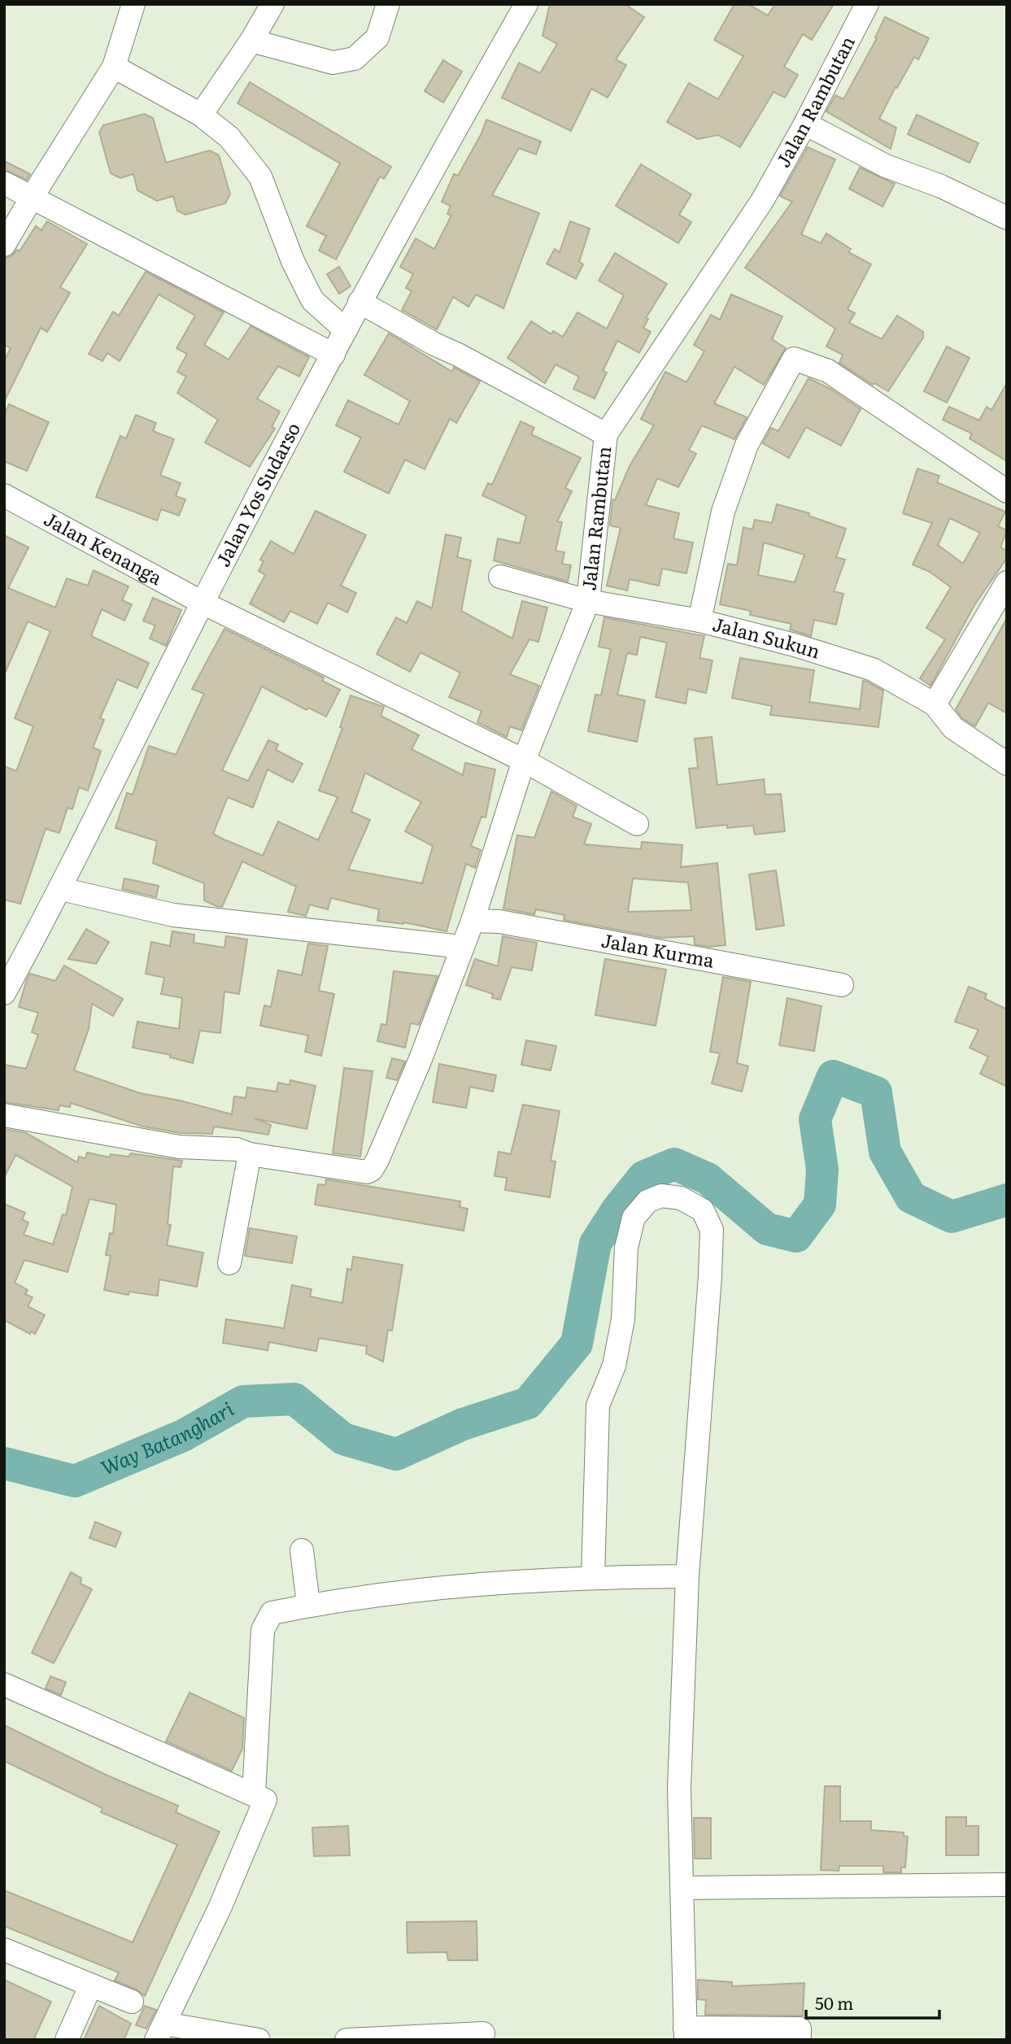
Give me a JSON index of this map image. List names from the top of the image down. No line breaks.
{"streets":{"street":["Jalan Rambutan","Jalan Yos Sudarso","Jalan Kenanga","Jalan Sukun","Jalan Kurma"]},"crossings":[["Jalan Rambutan","Jalan Kenanga"],["Jalan Rambutan","Jalan Sukun"],["Jalan Rambutan","Jalan Kurma"],["Jalan Yos Sudarso","Jalan Kenanga"]],"water":["Way Batanghari"],"scale_bar":"50 m"}
